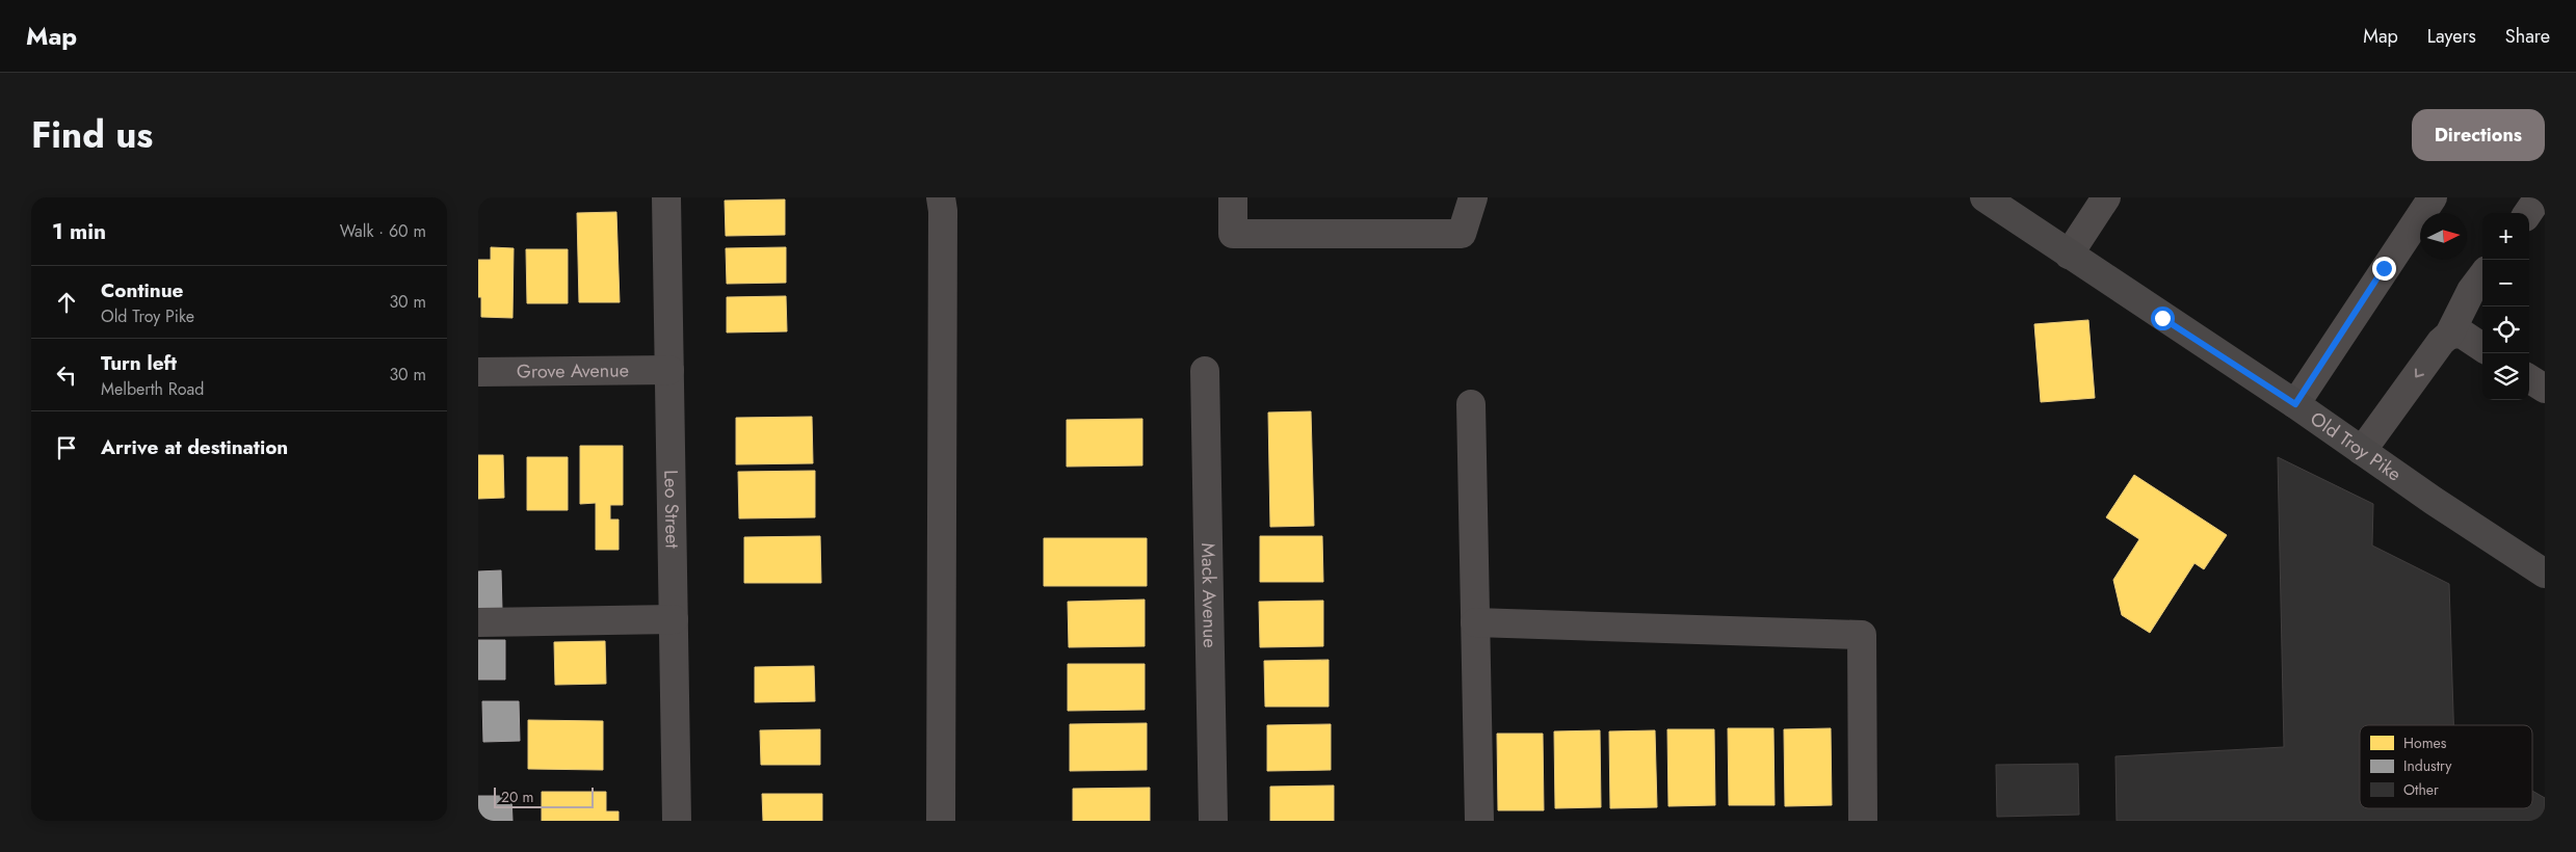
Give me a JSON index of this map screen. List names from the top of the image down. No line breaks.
{"streets":{"main road":["Old Troy Pike"],"street":["Grove Avenue","Leo Street","Mack Avenue"]},"crossings":[["Grove Avenue","Leo Street"]],"legend":["Homes","Industry","Other"],"scale_bar":"20 m","north":"right","page":{"header":"Map","nav":["Map","Layers","Share"],"title":"Find us","buttons":"Directions","heading":["1 min","Walk · 60 m"],"map_buttons":["+","−"],"list":[["Continue","Old Troy Pike","30 m"],["Turn left","Melberth Road","30 m"],"Arrive at destination"],"scale":"20 m"}}
